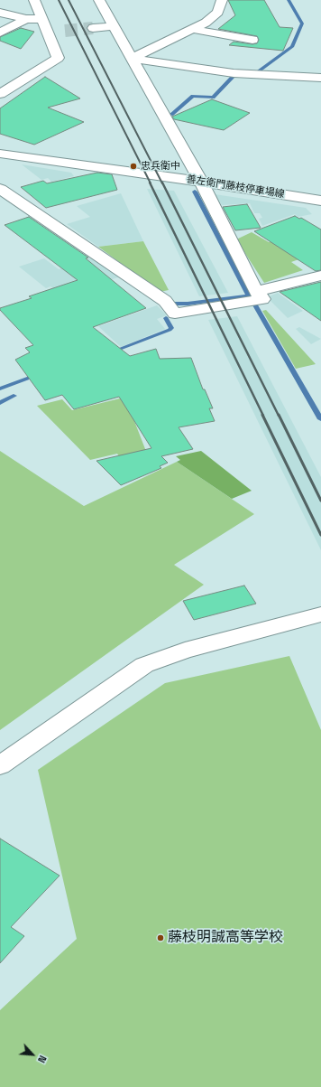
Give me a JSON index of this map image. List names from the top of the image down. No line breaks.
{"streets":{"street":["善左衛門藤枝停車場線"]},"places":["忠兵衛中","藤枝明誠高等学校"],"north":"bottom right"}
